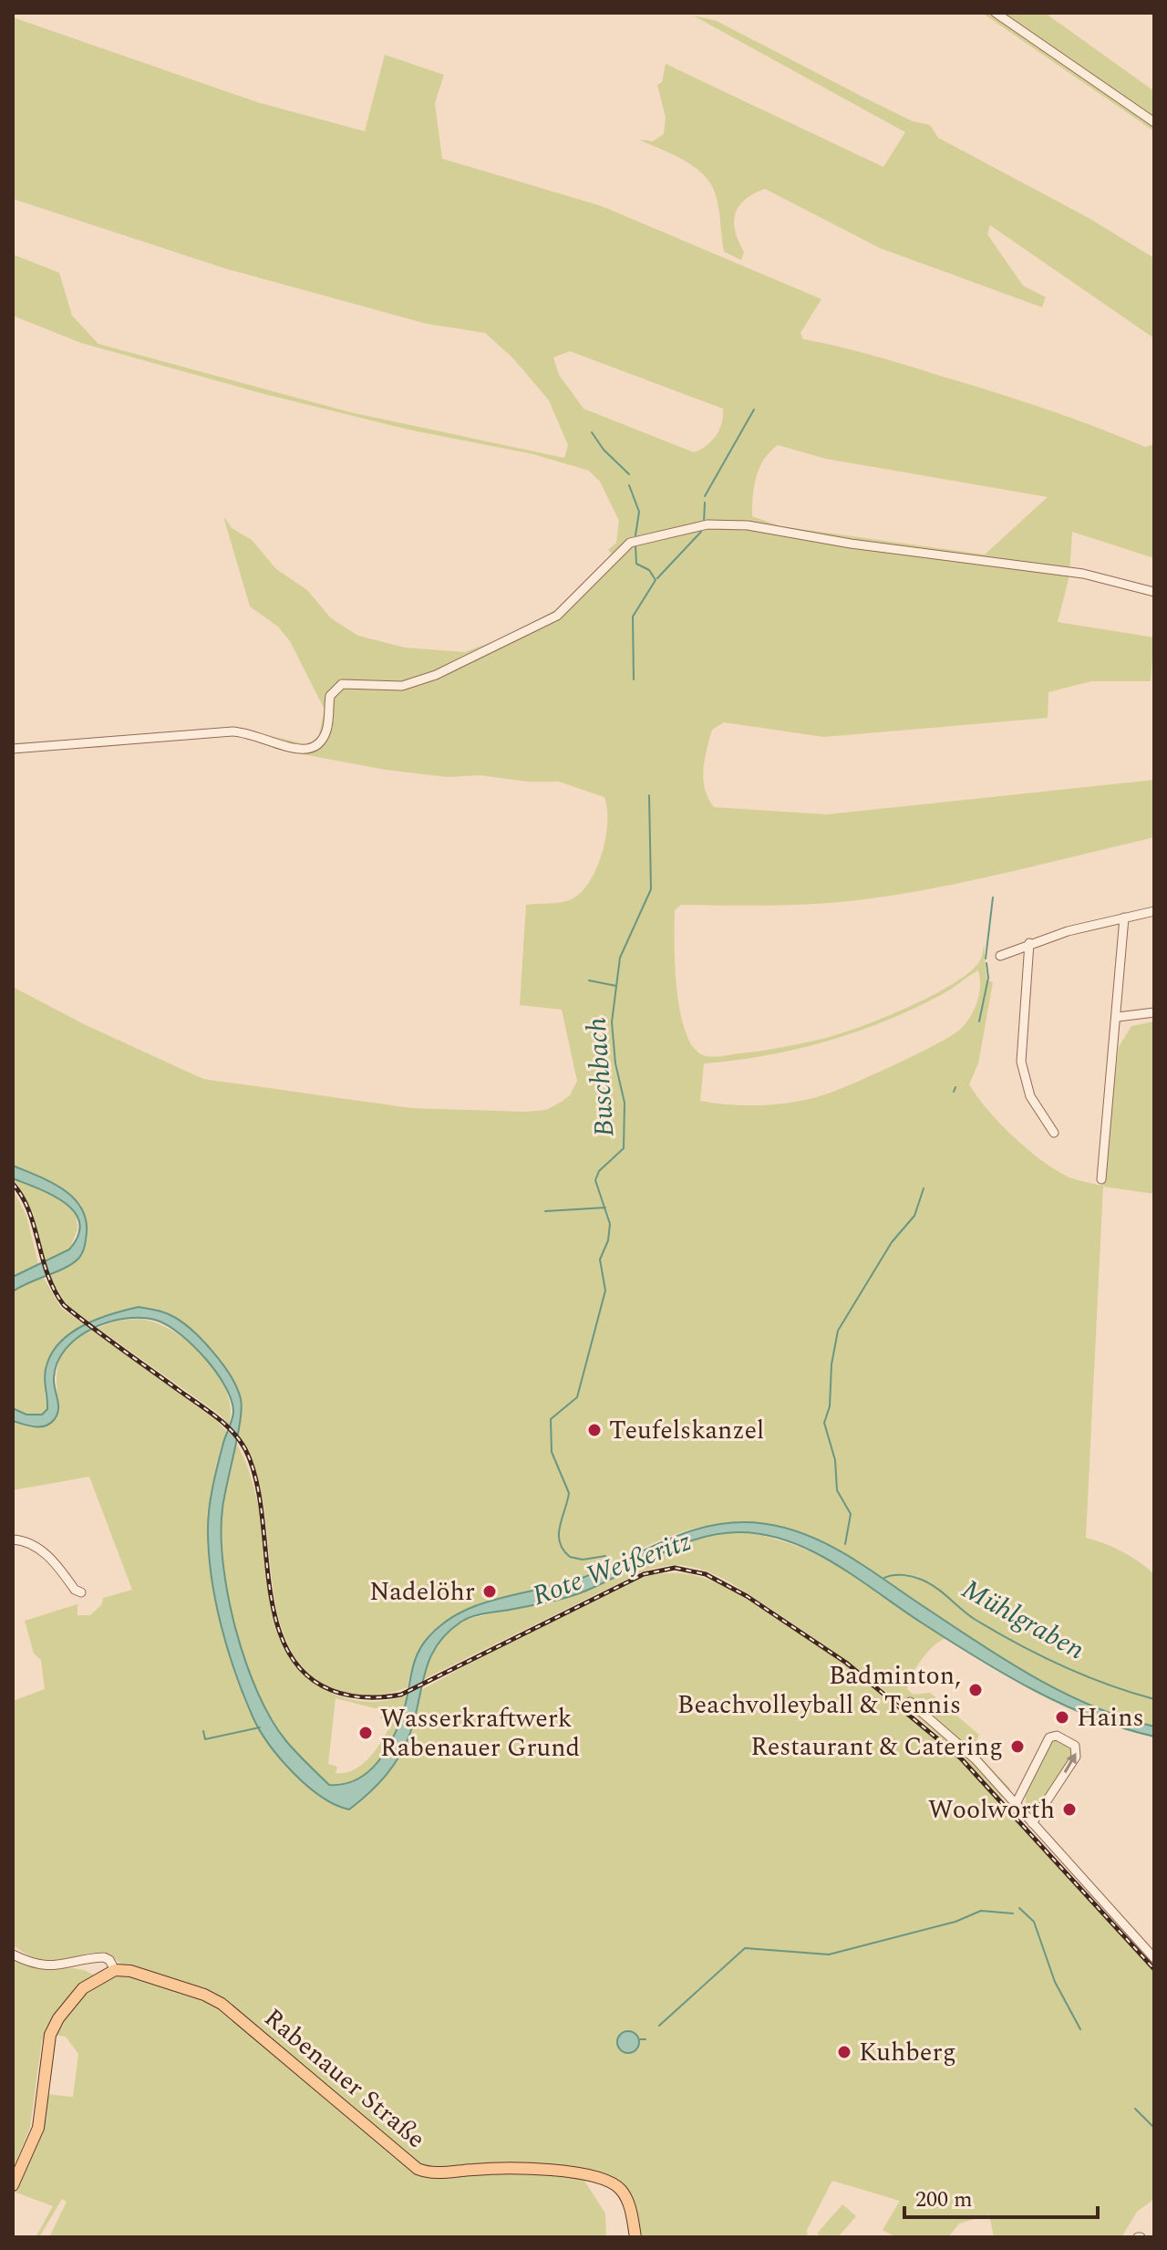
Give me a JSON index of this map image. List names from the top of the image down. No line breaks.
{"streets":{"main road":["Rabenauer Straße"]},"water":["Buschbach","Rote Weißeritz","Mühlgraben"],"places":["Teufelskanzel","Nadelöhr","Badminton, Beachvolleyball & Tennis","Hains","Wasserkraftwerk Rabenauer Grund","Restaurant & Catering","Woolworth","Kuhberg"],"scale_bar":"200 m"}
